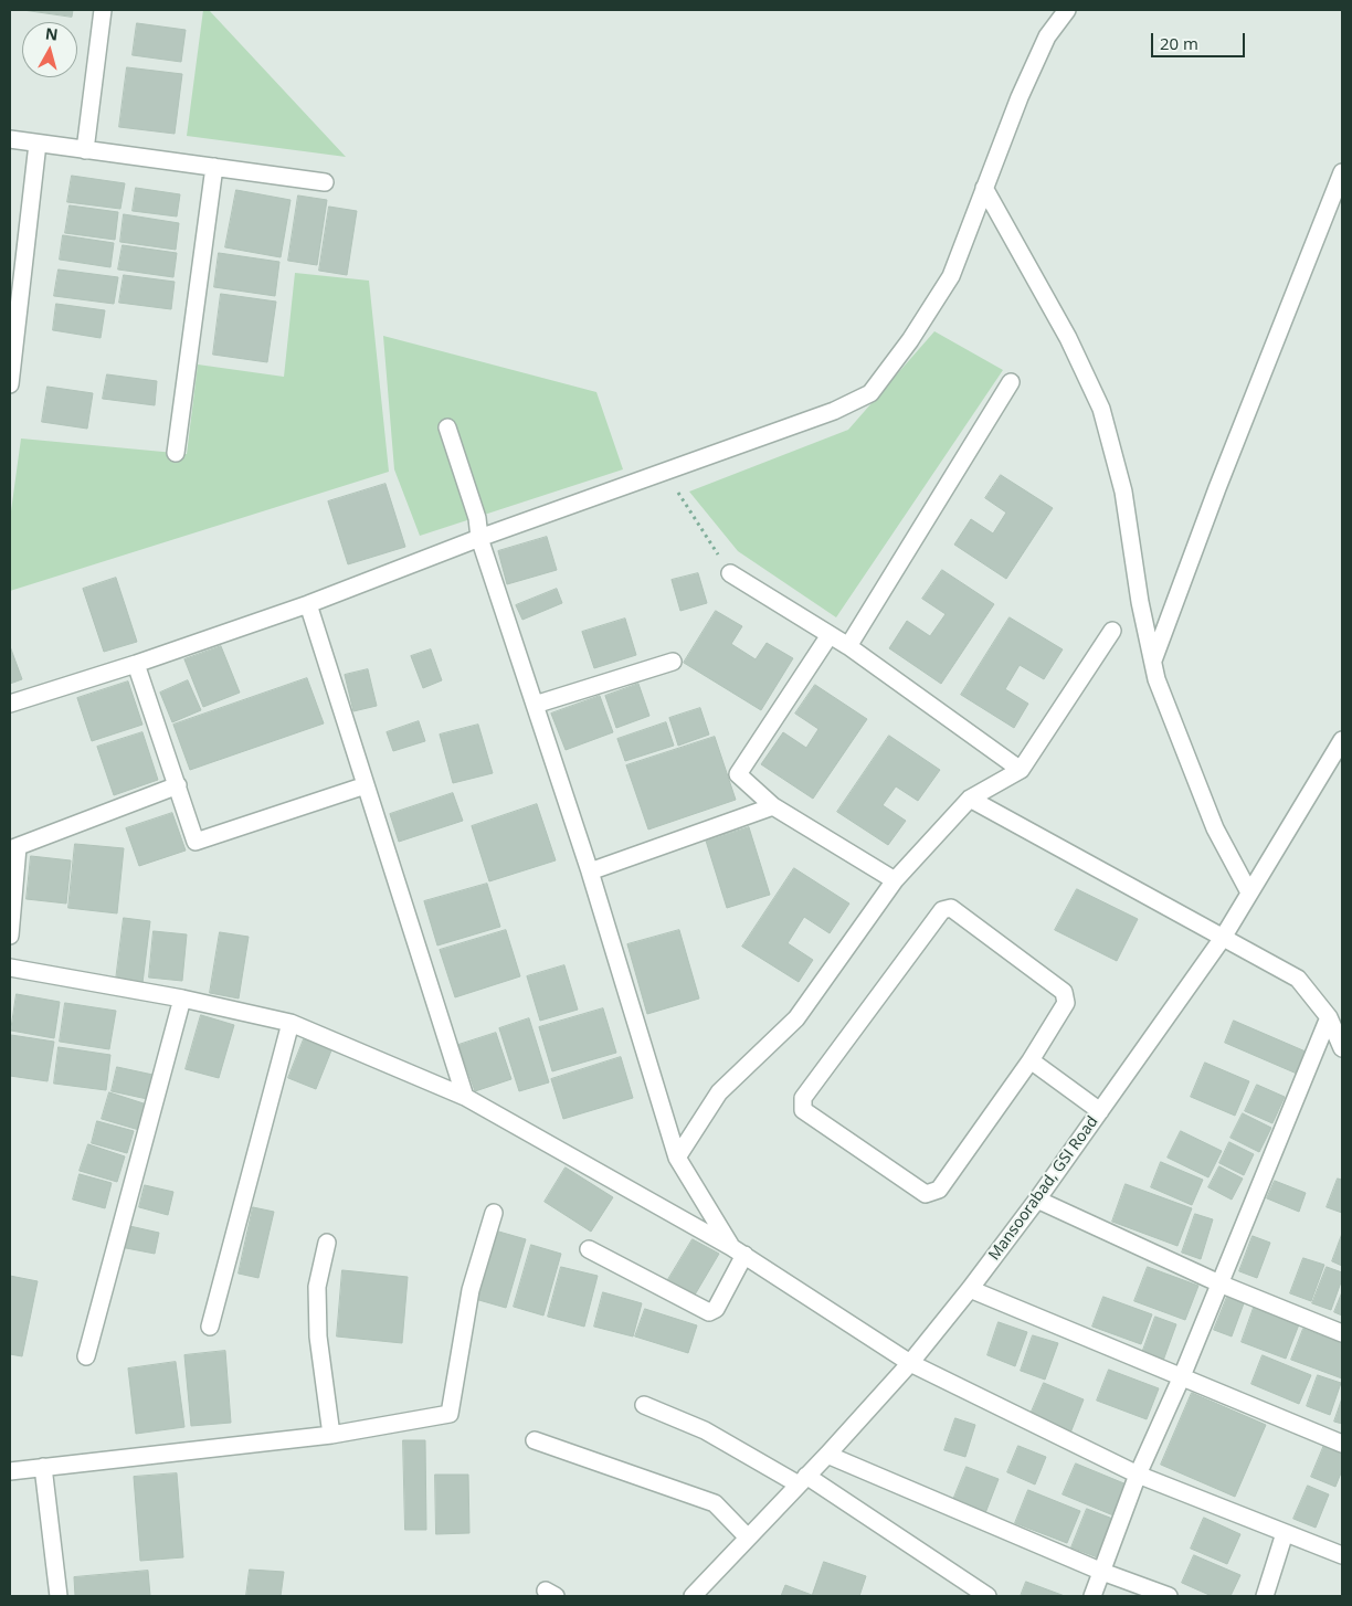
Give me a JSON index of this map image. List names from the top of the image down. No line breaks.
{"streets":{"street":["Mansoorabad, GSI Road"]},"scale_bar":"20 m","north":"top"}
